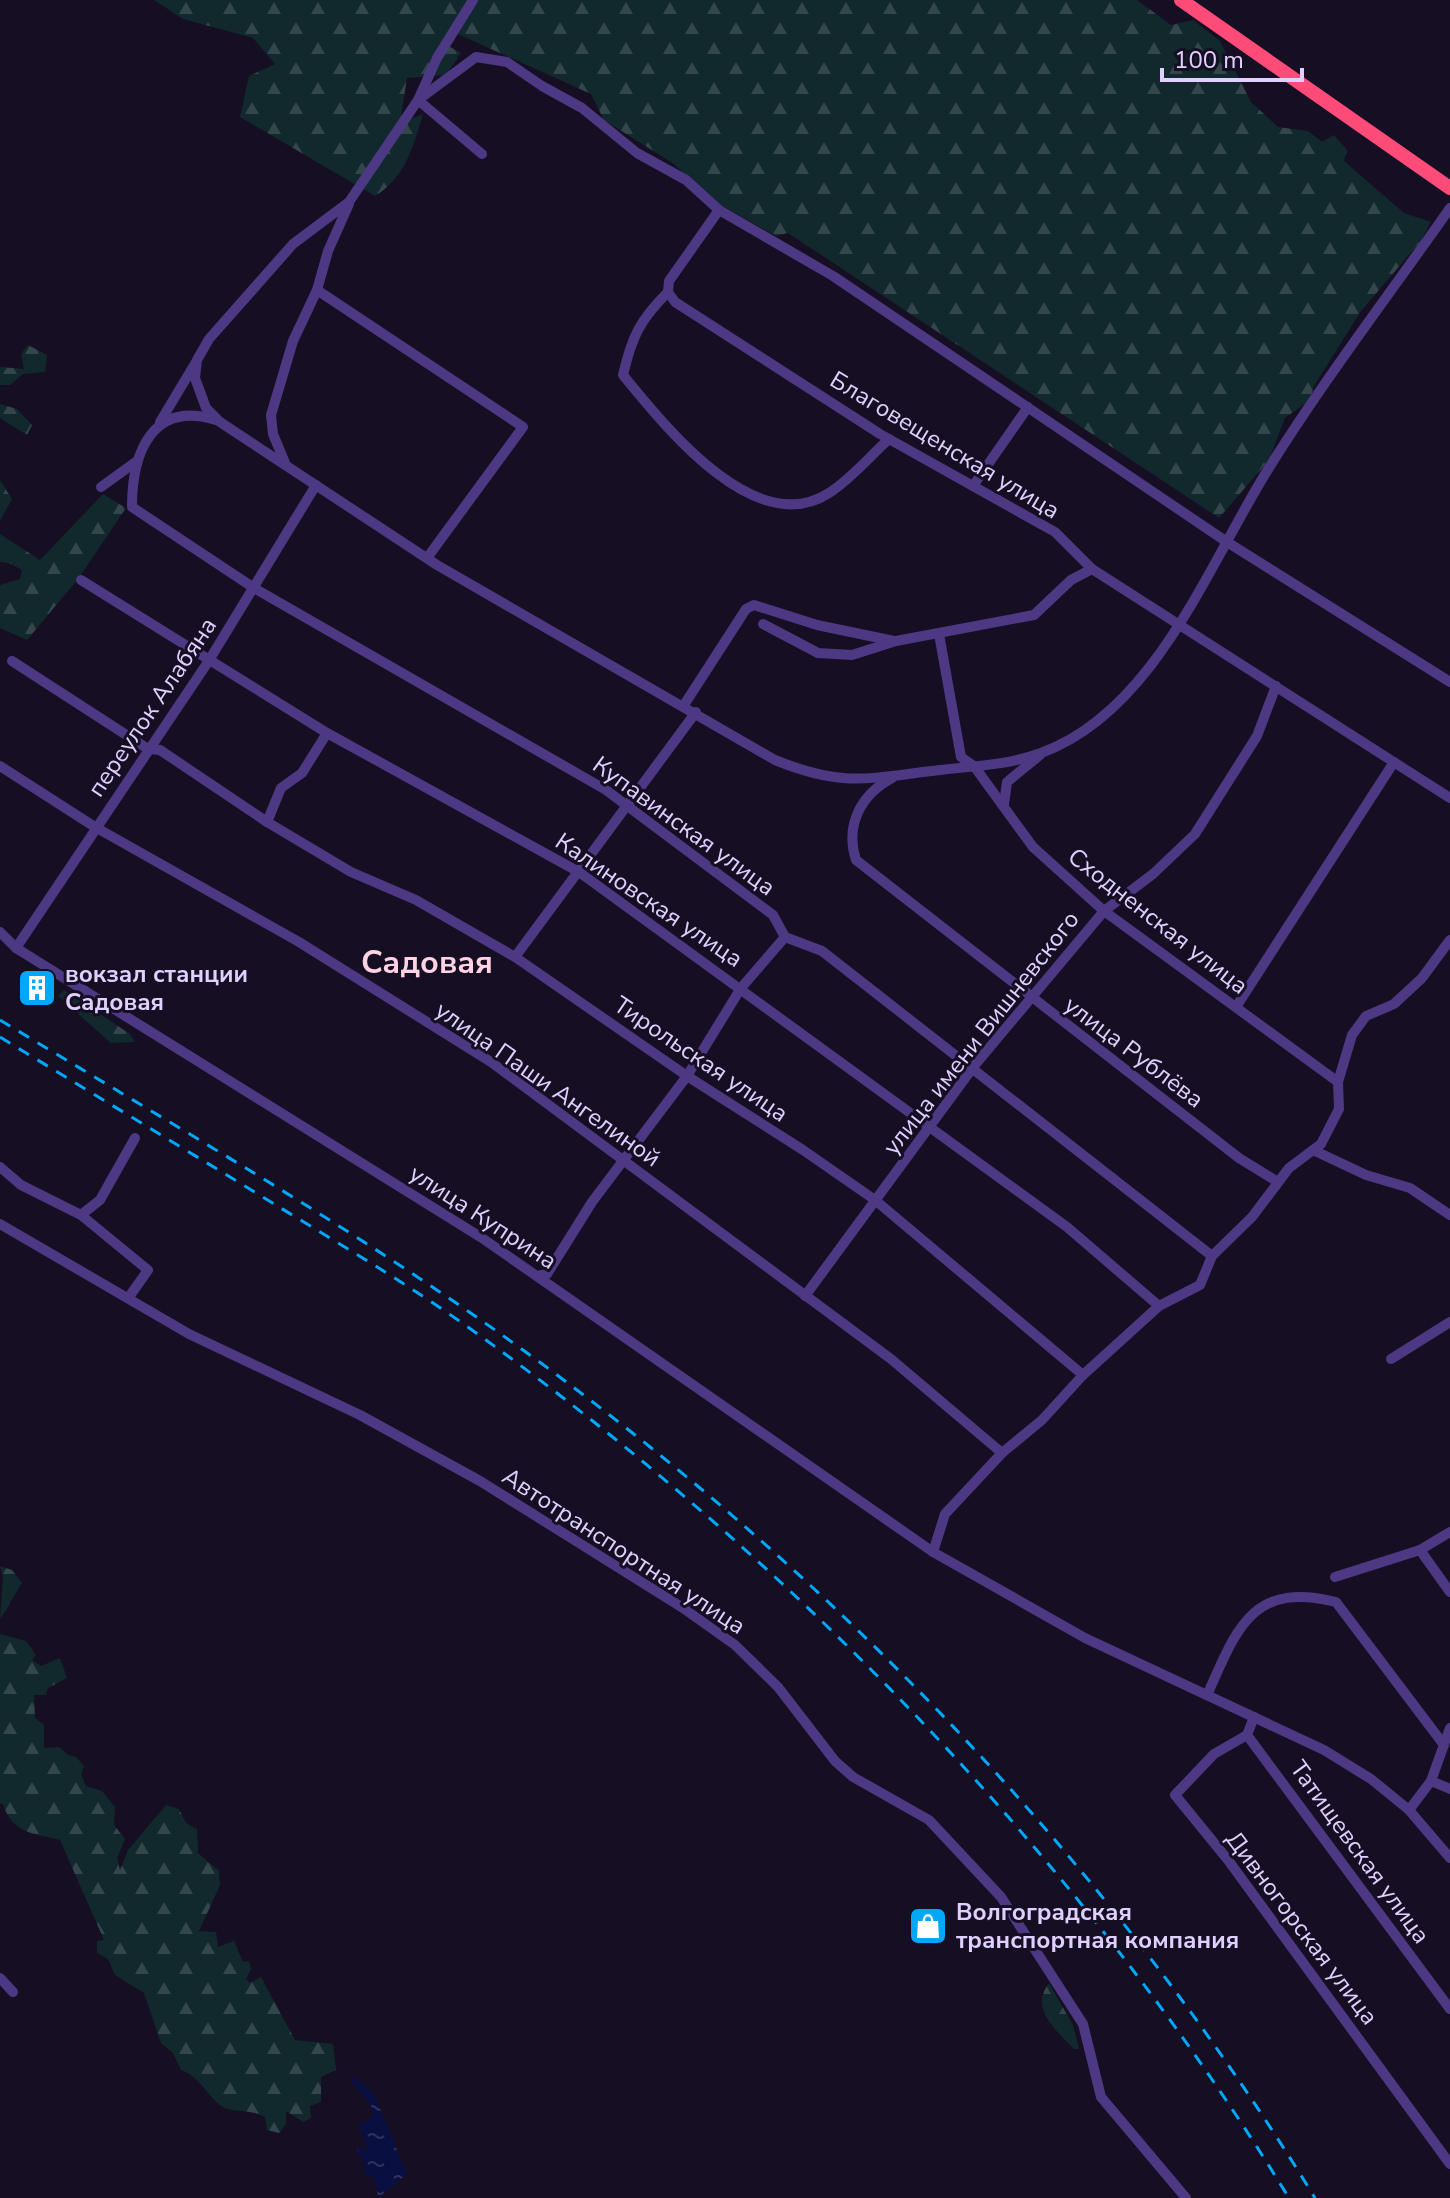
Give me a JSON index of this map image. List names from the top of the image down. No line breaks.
{"streets":{"street":["Благовещенская улица","переулок Алабяна","Купавинская улица","Калиновская улица","Сходненская улица","улица имени Вишневского","улица Рублёва","Тирольская улица","улица Паши Ангелиной","улица Куприна","Автотранспортная улица","Татищевская улица","Дивногорская улица"]},"crossings":[["Благовещенская улица","улица имени Вишневского"],["переулок Алабяна","Купавинская улица"],["переулок Алабяна","Калиновская улица"],["переулок Алабяна","Тирольская улица"],["переулок Алабяна","улица Паши Ангелиной"],["переулок Алабяна","улица Куприна"],["Калиновская улица","улица имени Вишневского"],["Сходненская улица","улица имени Вишневского"],["улица имени Вишневского","улица Рублёва"],["улица имени Вишневского","Тирольская улица"],["улица имени Вишневского","улица Паши Ангелиной"],["Татищевская улица","Дивногорская улица"]],"districts":["Садовая"],"places":{"building":["вокзал станции Садовая"],"shop":["Волгоградская транспортная компания"]},"scale_bar":"100 m"}
